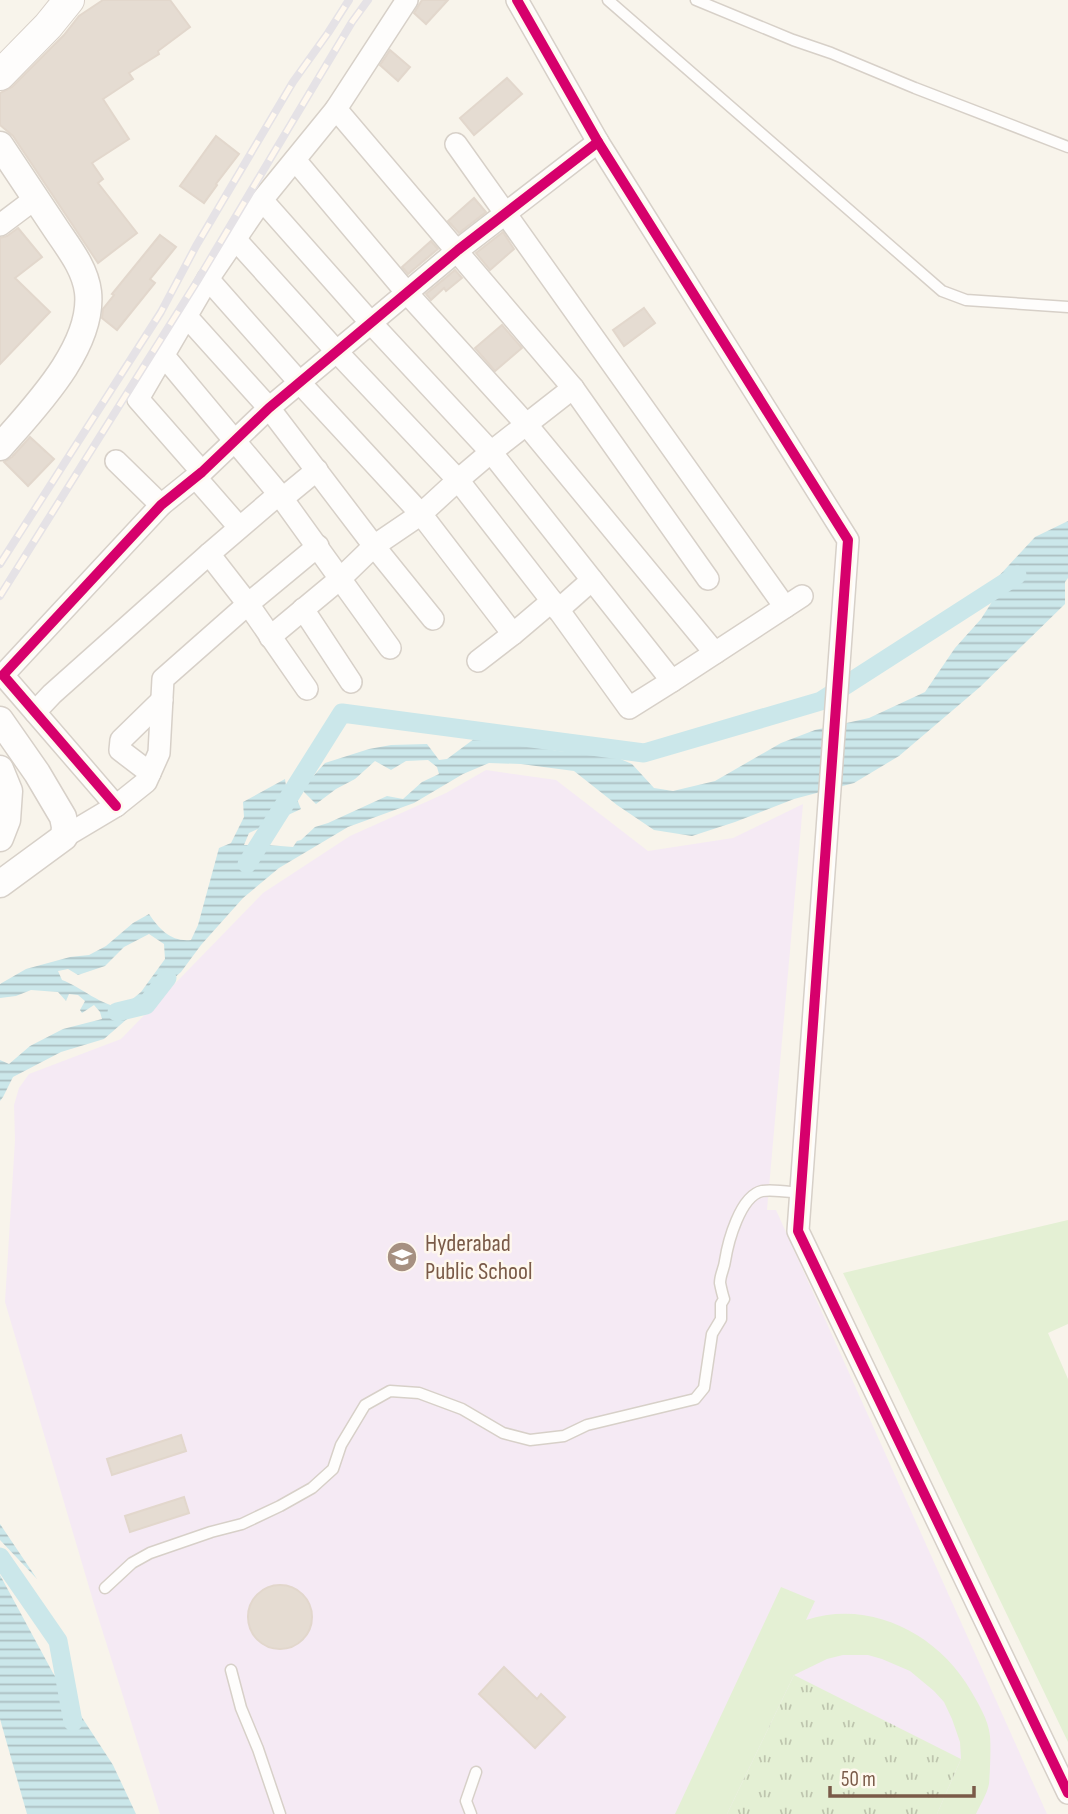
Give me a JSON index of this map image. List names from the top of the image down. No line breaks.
{"places":{"school or university":["Hyderabad Public School"]},"scale_bar":"50 m"}
